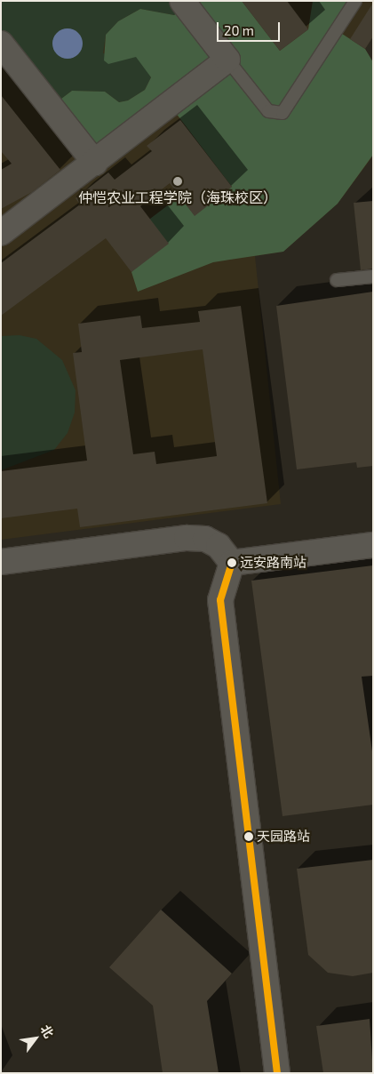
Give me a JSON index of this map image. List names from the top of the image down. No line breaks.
{"places":["仲恺农业工程学院（海珠校区）","远安路南站","天园路站"],"scale_bar":"20 m","north":"top right"}
